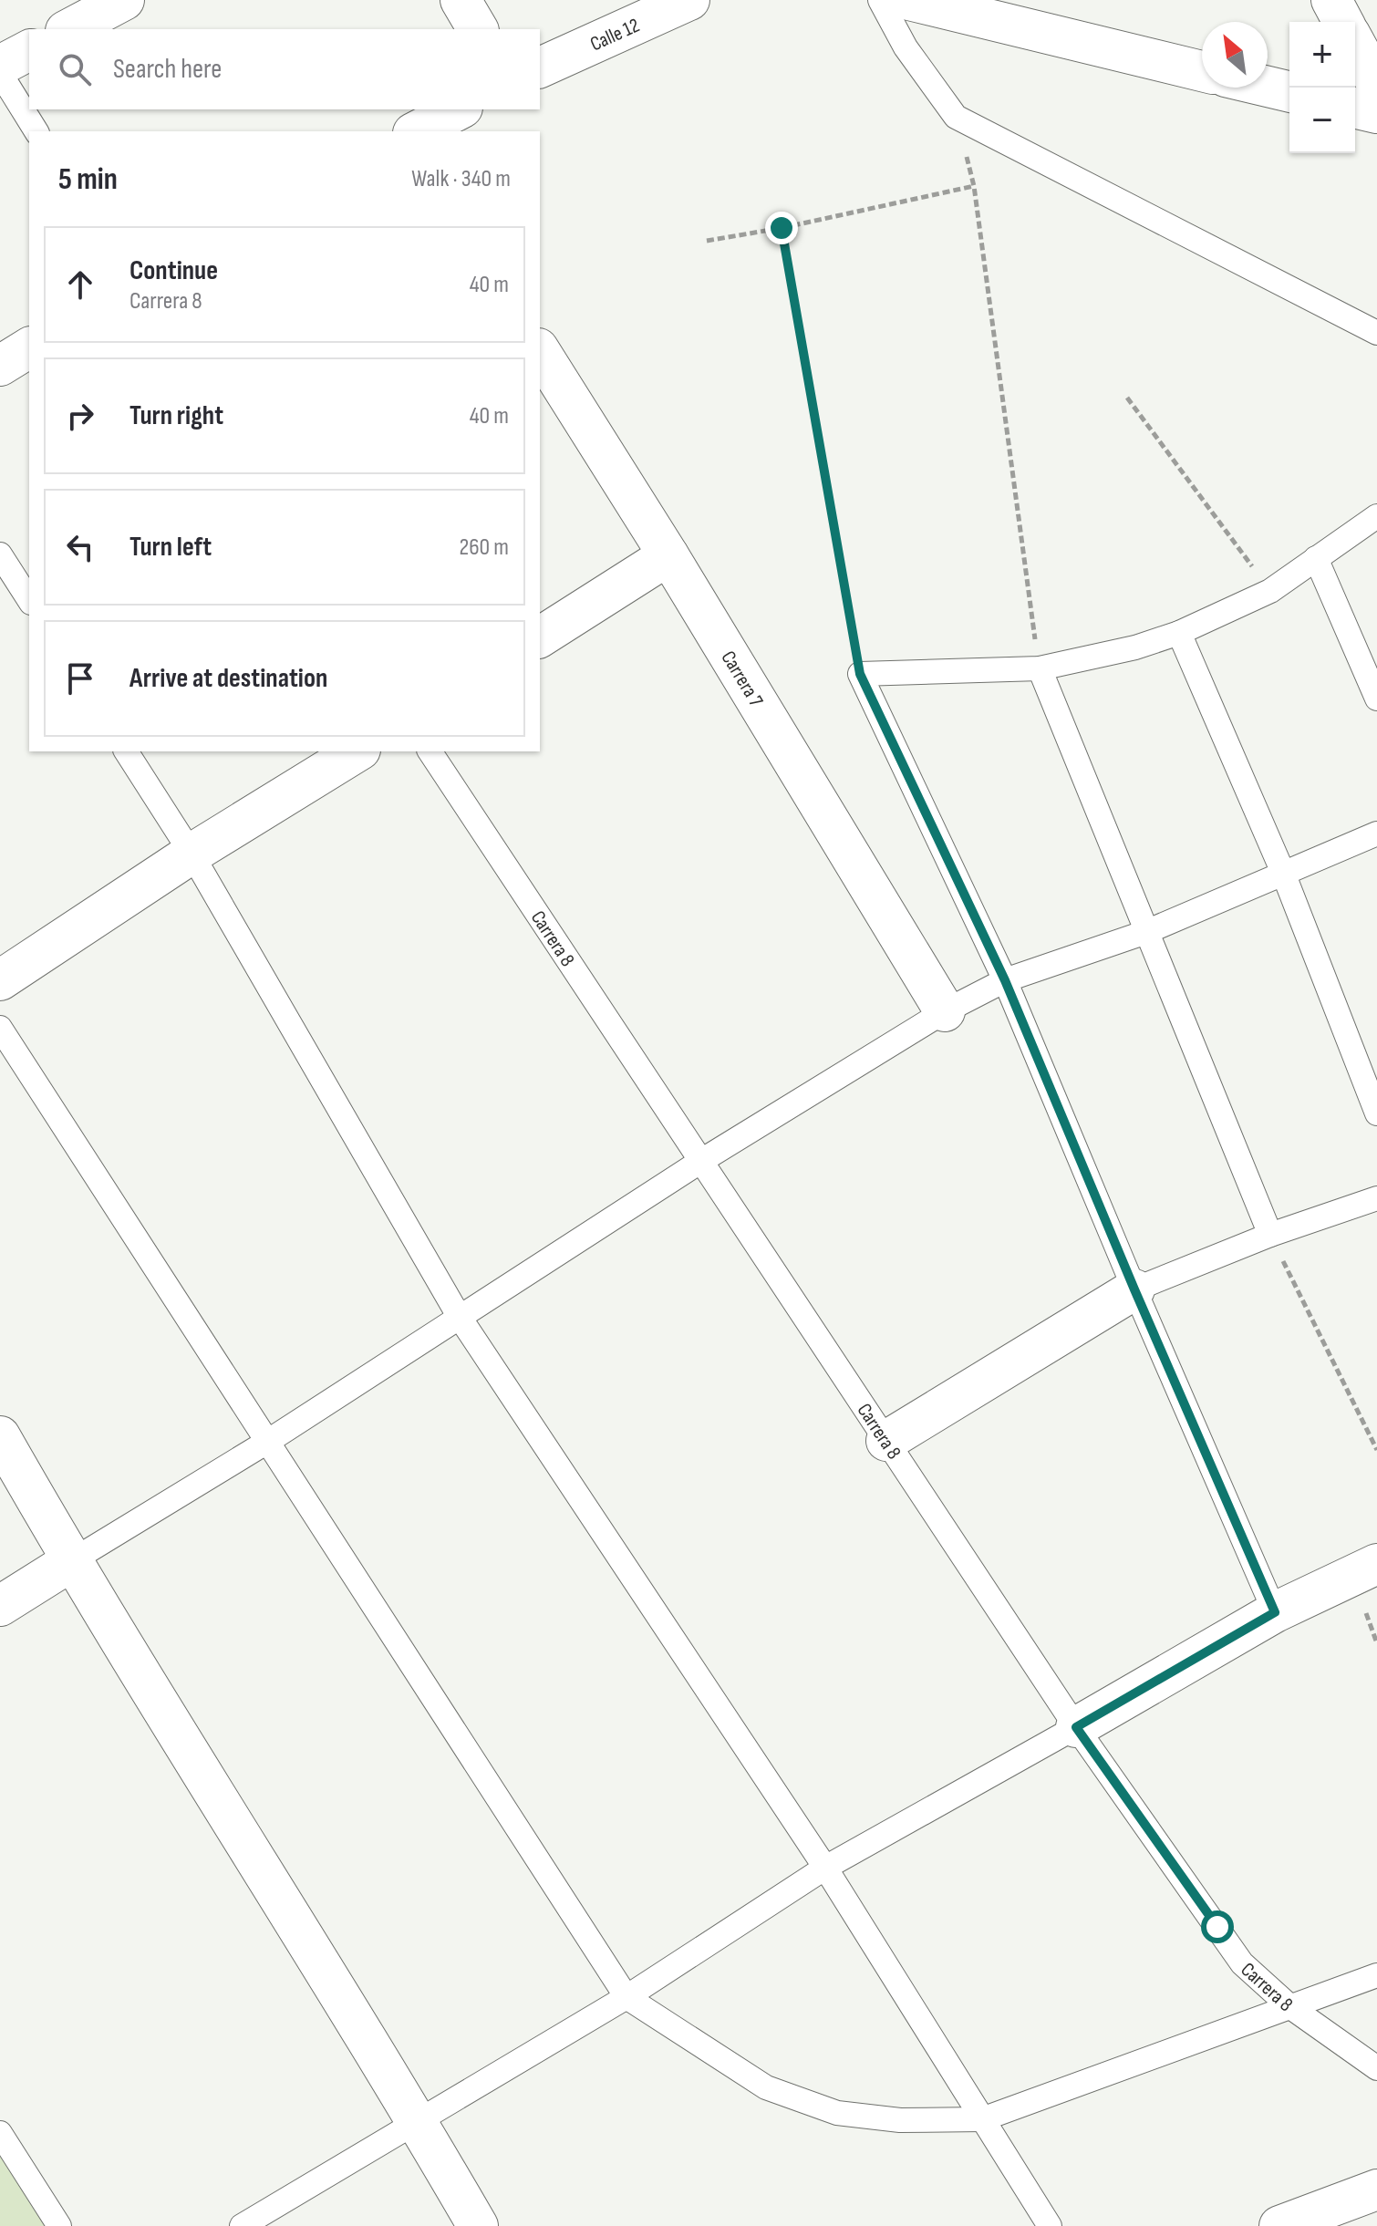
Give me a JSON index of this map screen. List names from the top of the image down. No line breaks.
{"streets":{"street":["Calle 12","Carrera 7"],"lane":["Carrera 8"]},"north":"top left","page":{"map_buttons":["+","−"],"search":"Search here","heading":["5 min","Walk · 340 m"],"list":[["Continue","Carrera 8","40 m"],["Turn right","40 m"],["Turn left","260 m"],"Arrive at destination"]}}
